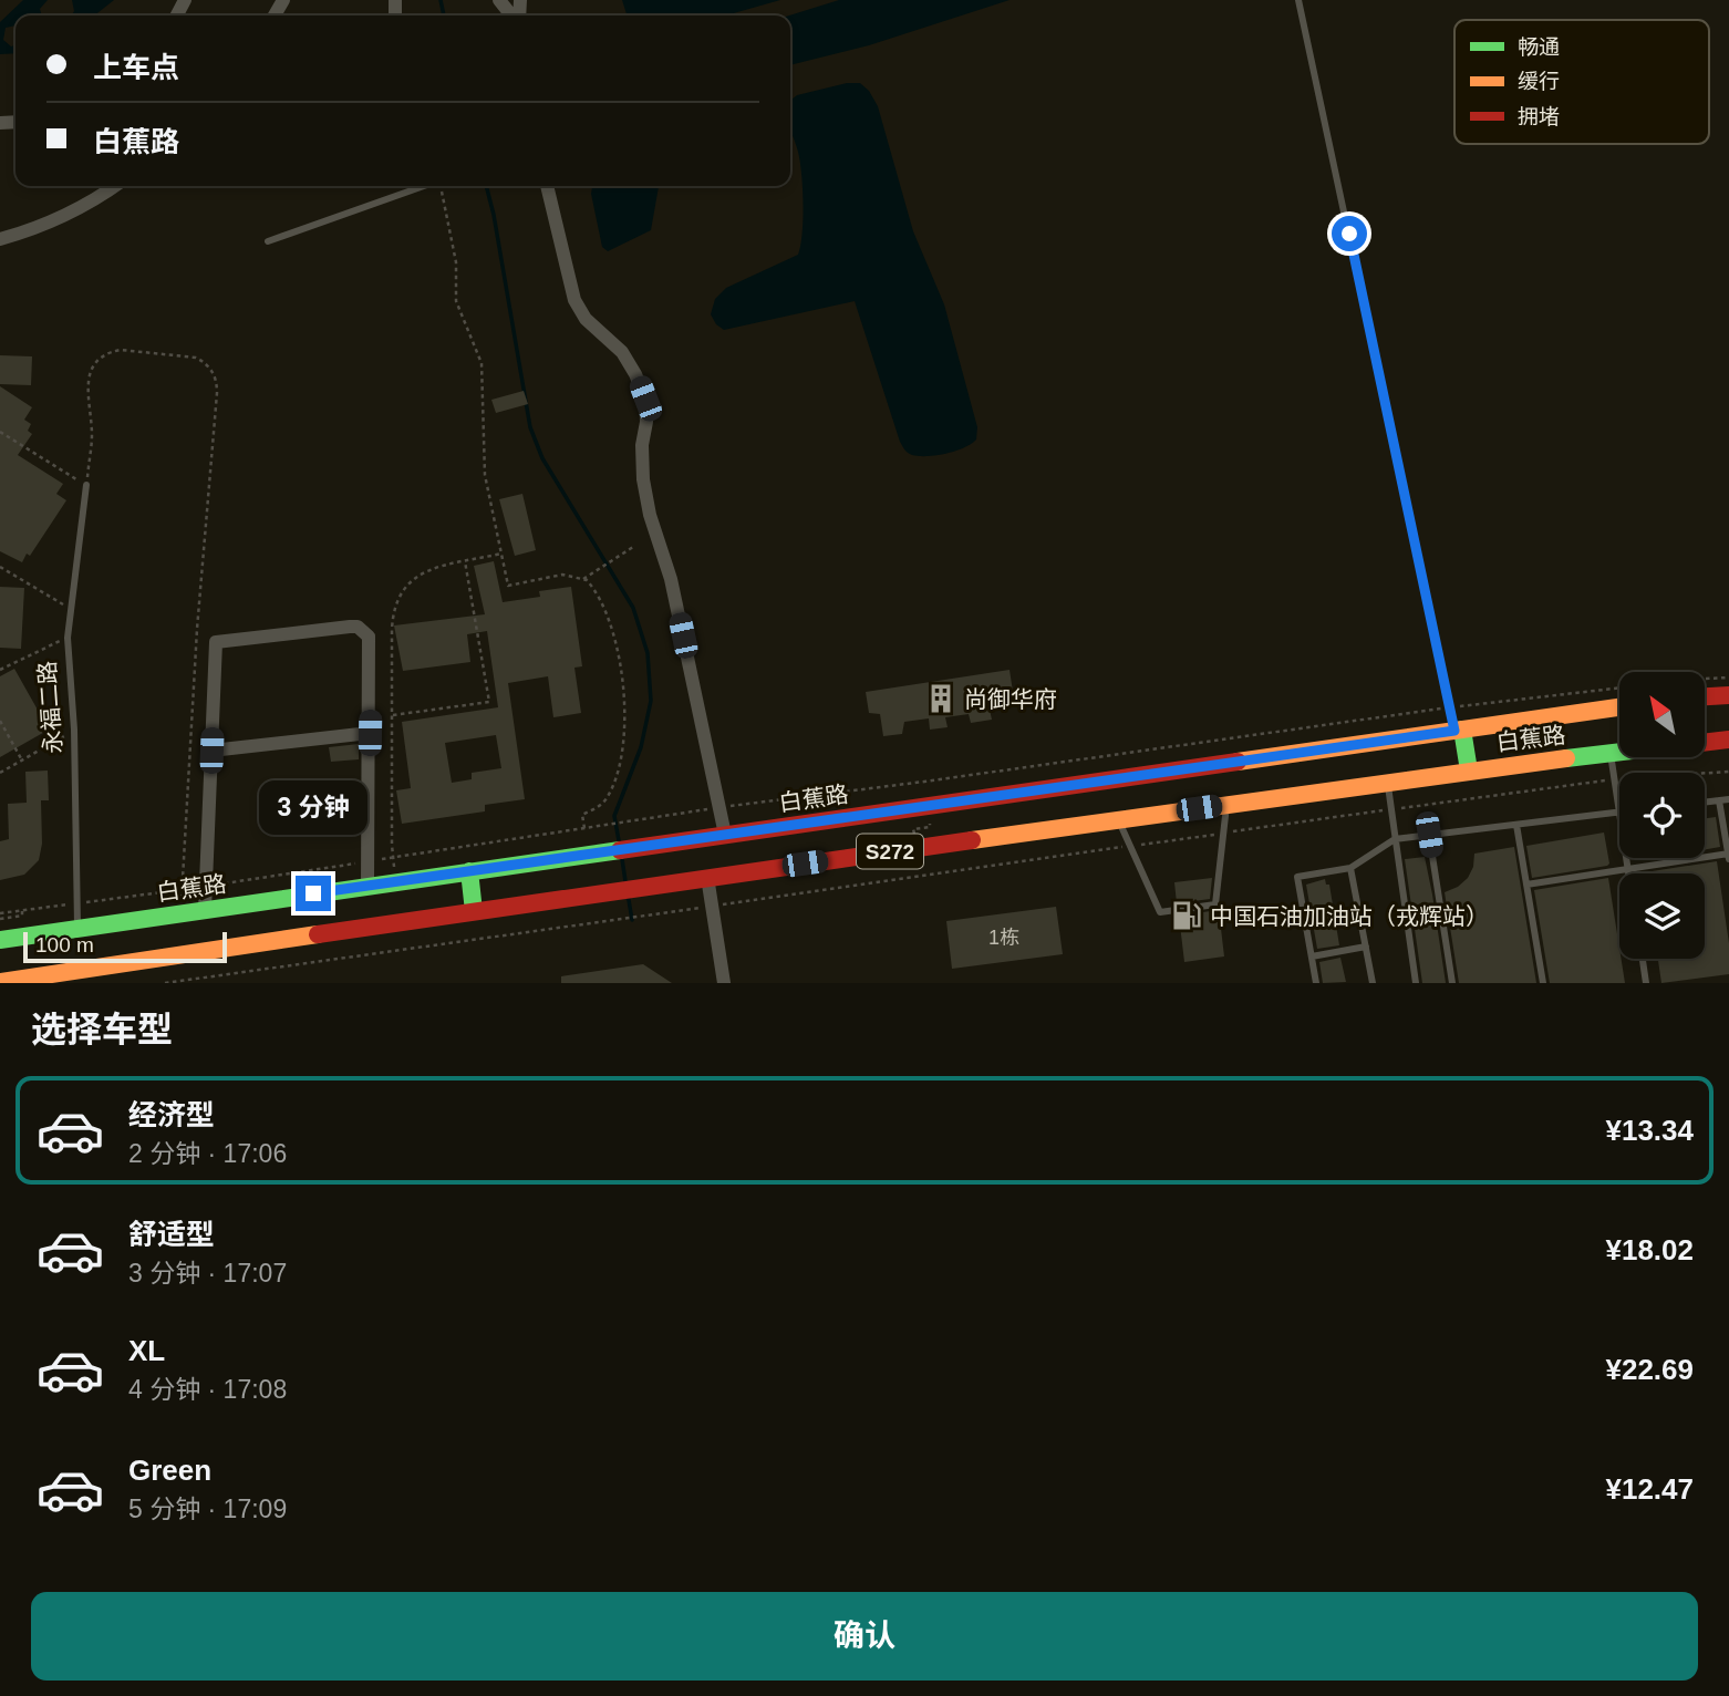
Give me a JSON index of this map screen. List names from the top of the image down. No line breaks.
{"streets":{"main road":["白蕉路","S272"],"lane":["永福二路"]},"crossings":[["永福二路","白蕉路"]],"places":{"building":["尚御华府"],"fuel station":["中国石油加油站（戎辉站）"]},"house_numbers":["1栋"],"legend":["畅通","缓行","拥堵"],"scale_bar":"100 m","north":"top left","page":{"banner":["上车点","白蕉路"],"bubble":"3 分钟","scale":"100 m","heading":"选择车型","list":[{"name":"经济型","note":"2 分钟 · 17:06","value":"¥13.34"},{"name":"舒适型","note":"3 分钟 · 17:07","value":"¥18.02"},{"name":"XL","note":"4 分钟 · 17:08","value":"¥22.69"},{"name":"Green","note":"5 分钟 · 17:09","value":"¥12.47"}],"buttons":"确认"}}
